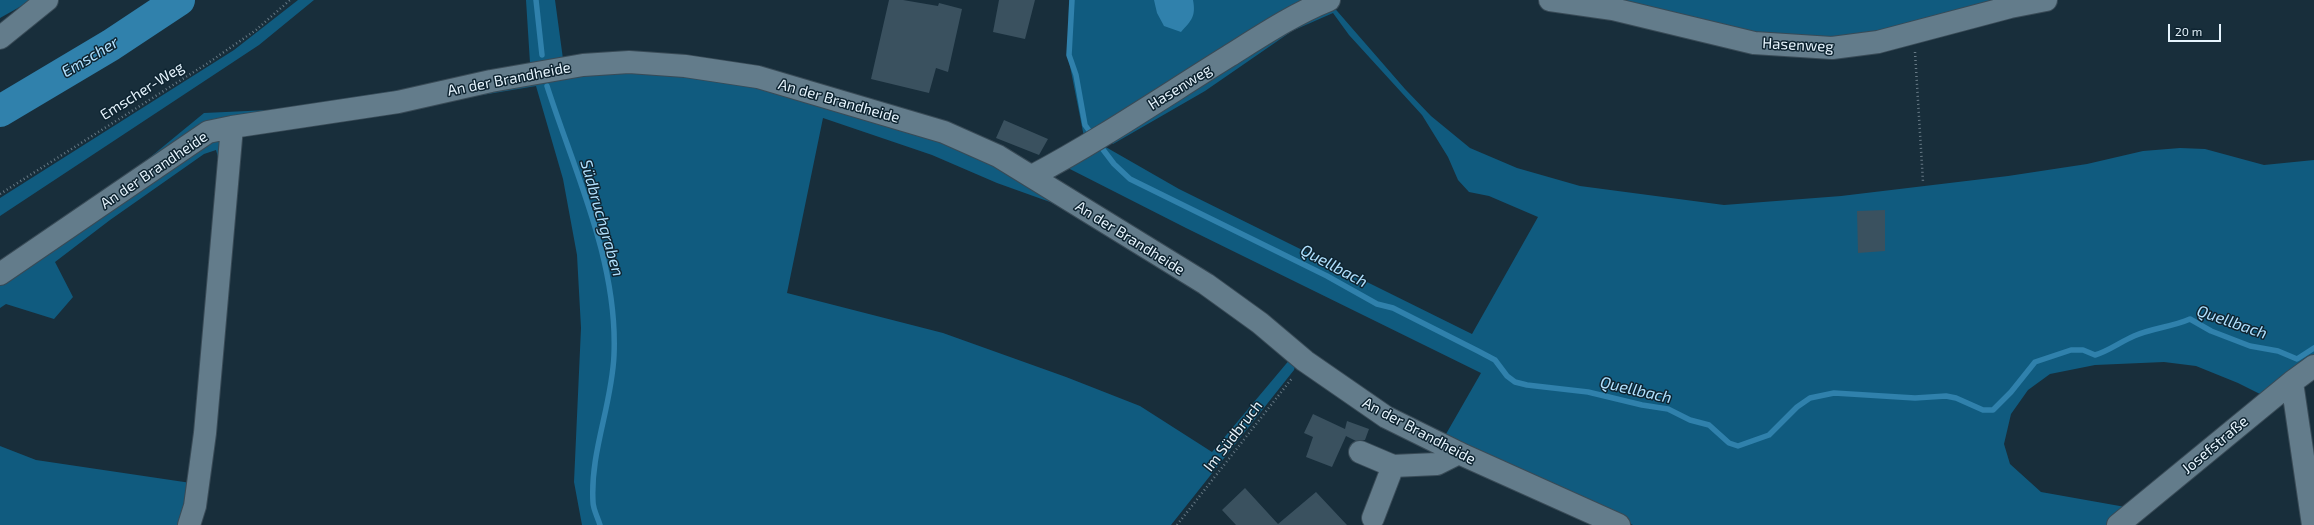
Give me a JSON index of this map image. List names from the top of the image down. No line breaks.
{"streets":{"street":["Hasenweg","An der Brandheide","Josefstraße"],"path":["Emscher-Weg","Im Südbruch"]},"crossings":[["Hasenweg","An der Brandheide"],["An der Brandheide","Im Südbruch"]],"water":["Emscher","Südbruchgraben","Quellbach"],"scale_bar":"20 m"}
